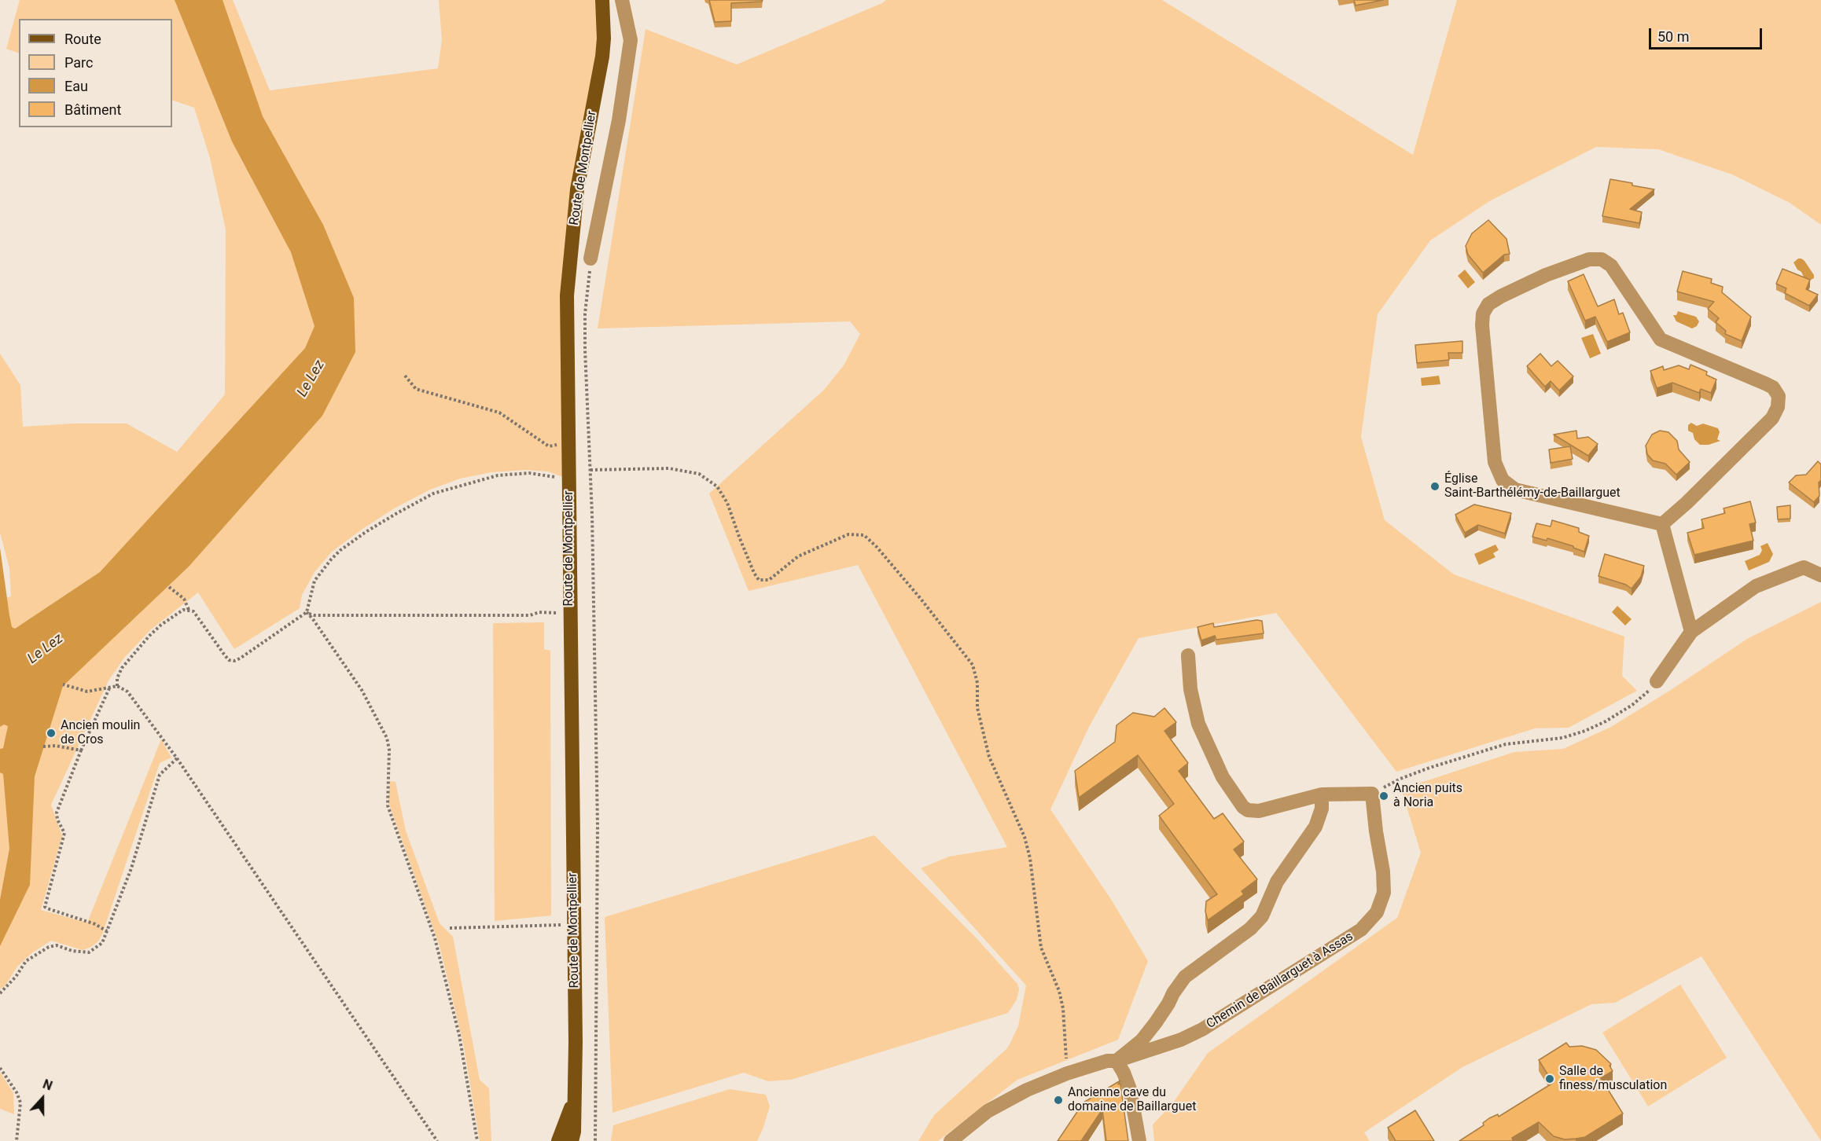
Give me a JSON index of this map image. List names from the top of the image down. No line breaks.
{"streets":{"main road":["Route de Montpellier"],"street":["Chemin de Baillarguet à Assas"]},"water":["Le Lez"],"places":["Église Saint-Barthélémy-de-Baillarguet","Ancien moulin de Cros","Ancien puits à Noria","Salle de finess/musculation","Ancienne cave du domaine de Baillarguet"],"legend":["Route","Parc","Eau","Bâtiment"],"scale_bar":"50 m","north":"top"}
